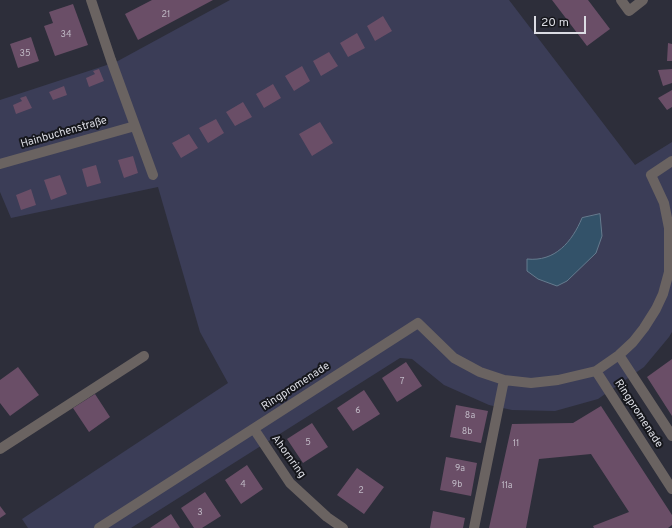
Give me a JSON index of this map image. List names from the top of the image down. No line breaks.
{"streets":{"street":["Hainbuchenstraße","Ringpromenade","Ahornring"]},"crossings":[["Ringpromenade","Ahornring"]],"house_numbers":["21","34","35","7","6","8a","8b","5","11","9a","4","9b","11a","2","3"],"scale_bar":"20 m"}
